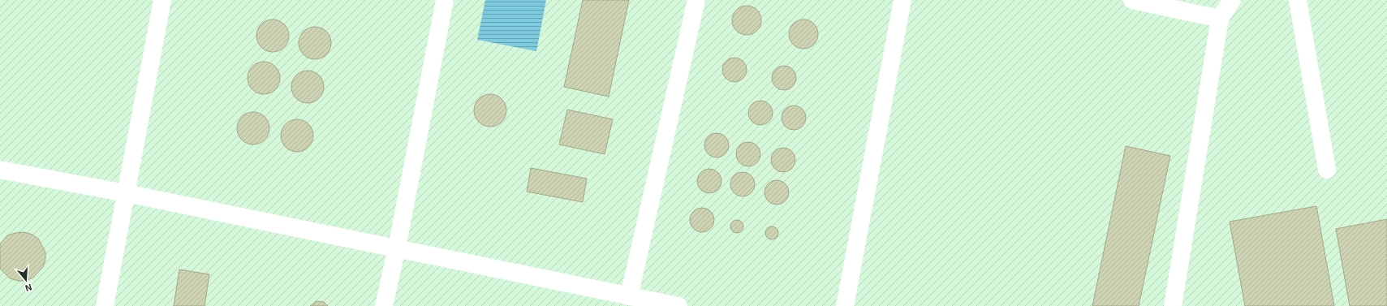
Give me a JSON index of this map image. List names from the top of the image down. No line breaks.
{"north":"bottom"}
